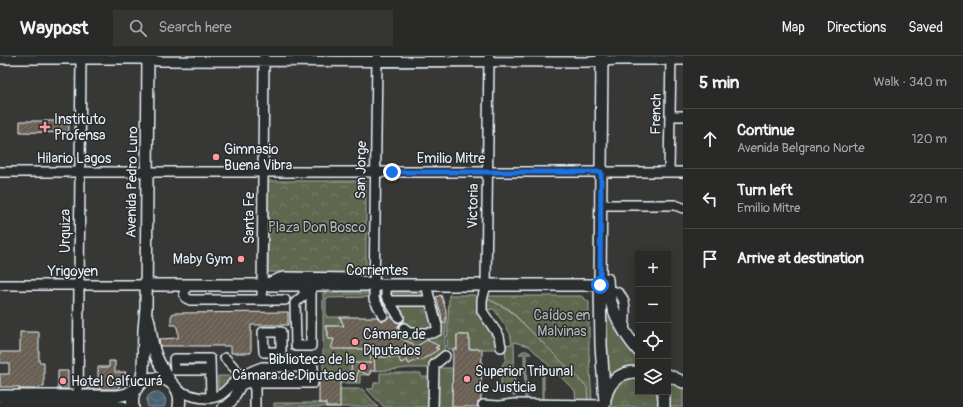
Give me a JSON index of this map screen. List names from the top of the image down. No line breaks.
{"streets":{"main road":["Avenida Pedro Luro","Corrientes"],"street":["French","Hilario Lagos","Emilio Mitre","San Jorge","Victoria","Santa Fe","Urquiza","Yrigoyen"]},"crossings":[["French","Emilio Mitre"],["Hilario Lagos","Emilio Mitre"],["Hilario Lagos","Avenida Pedro Luro"],["Hilario Lagos","Urquiza"],["Emilio Mitre","San Jorge"],["Emilio Mitre","Avenida Pedro Luro"],["Emilio Mitre","Victoria"],["Emilio Mitre","Santa Fe"],["San Jorge","Corrientes"],["Avenida Pedro Luro","Corrientes"],["Avenida Pedro Luro","Yrigoyen"],["Victoria","Corrientes"],["Santa Fe","Corrientes"],["Urquiza","Yrigoyen"],["Corrientes","Yrigoyen"]],"parks":["Plaza Don Bosco","Caídos en Malvinas"],"places":{"health":["Instituto Profensa"],"other":["Gimnasio Buena Vibra","Maby Gym","Cámara de Diputados","Biblioteca de la Cámara de Diputados","Superior Tribunal de Justicia","Hotel Calfucurá"]},"page":{"header":"Waypost","search":"Search here","nav":["Map","Directions","Saved"],"heading":["5 min","Walk · 340 m"],"list":[["Continue","Avenida Belgrano Norte","120 m"],["Turn left","Emilio Mitre","220 m"],"Arrive at destination"],"map_buttons":["+","−"]}}
